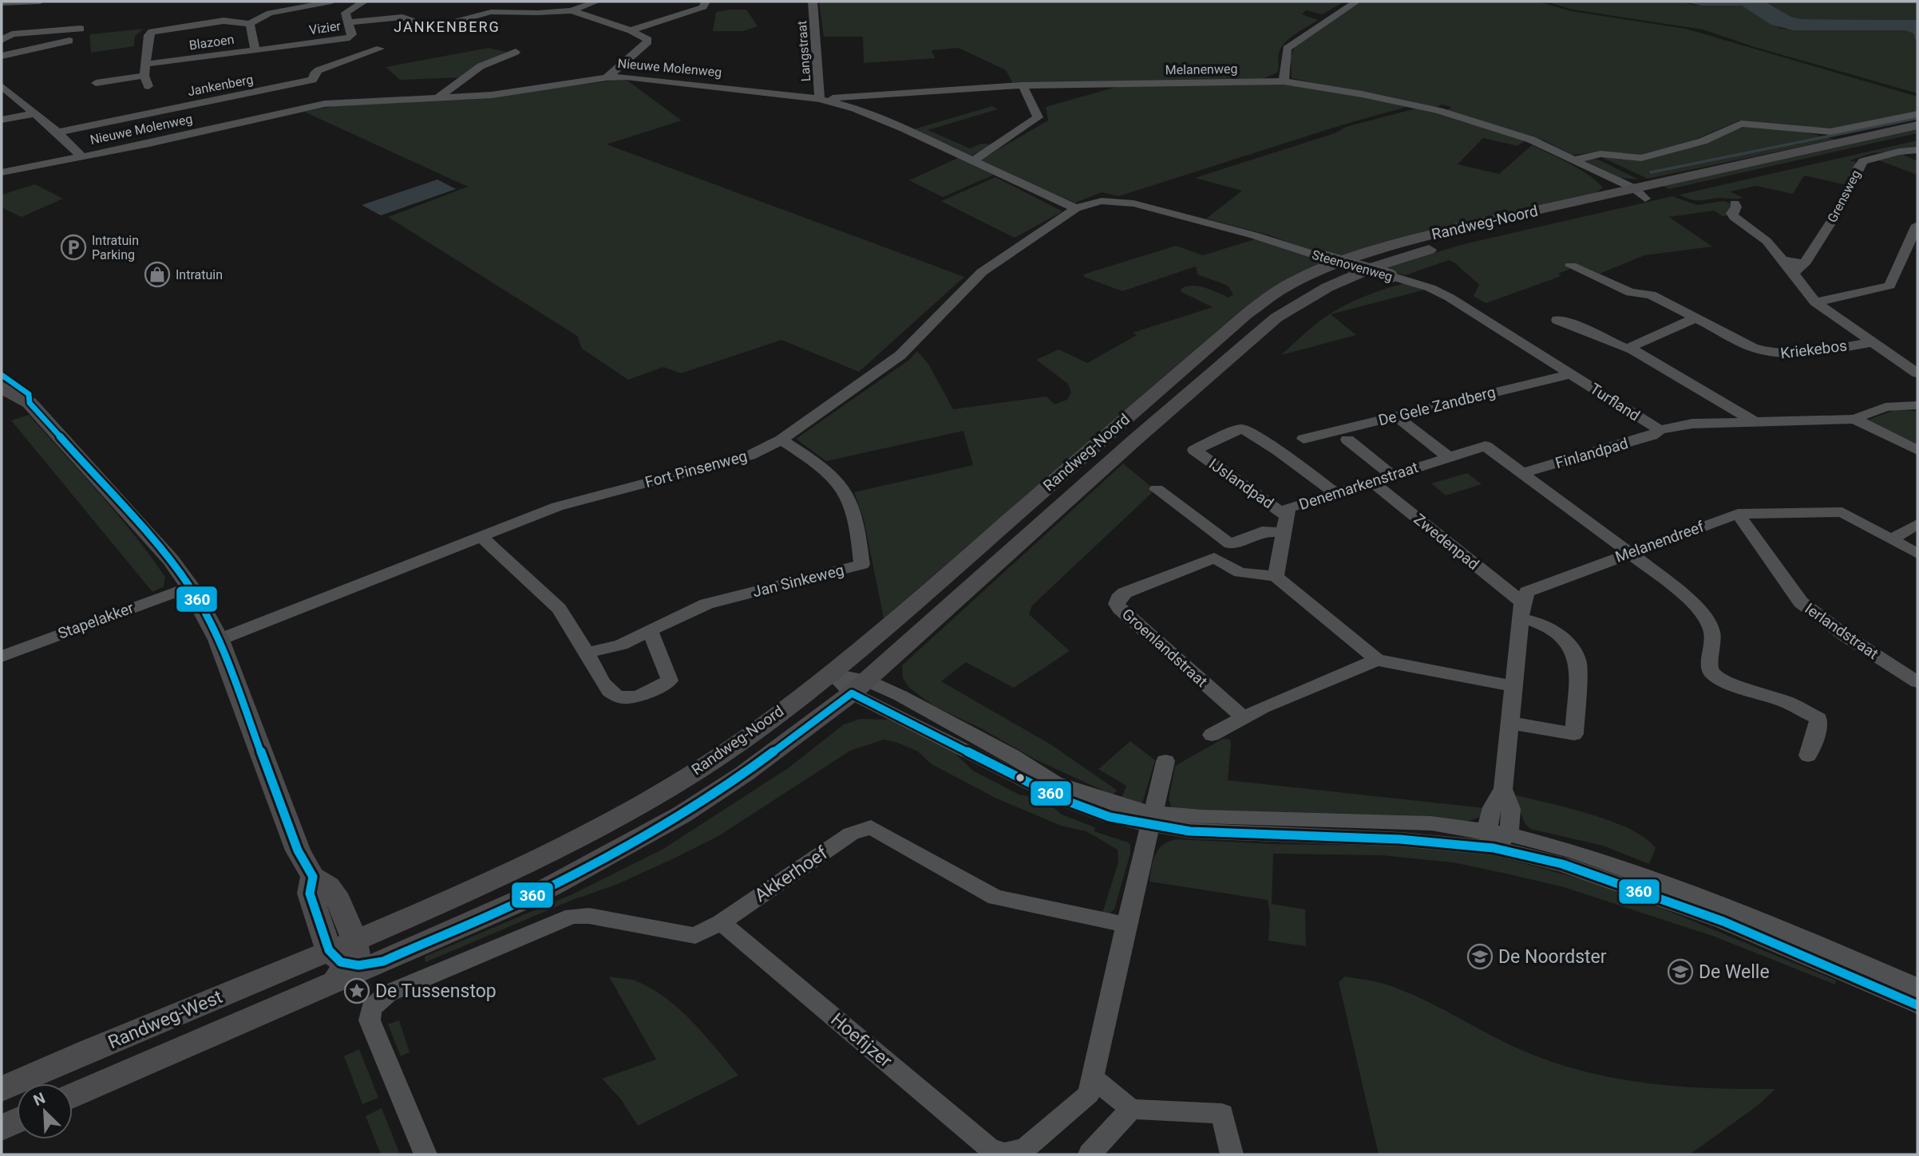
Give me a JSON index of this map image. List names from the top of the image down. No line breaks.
{"streets":{"main road":["Randweg-Noord","Randweg-West"],"street":["Vizier","Blazoen","Langstraat","Nieuwe Molenweg","Melanenweg","Jankenberg","Grensweg","Steenovenweg","Kriekebos","Turfland","De Gele Zandberg","Finlandpad","Fort Pinsenweg","IJslandpad","Denemarkenstraat","Zwedenpad","Melanendreef","Jan Sinkeweg","Stapelakker","Ierlandstraat","Groenlandstraat","Akkerhoef","Hoefijzer"]},"crossings":[["Vizier","Blazoen"],["Langstraat","Nieuwe Molenweg"],["Langstraat","Melanenweg"],["Nieuwe Molenweg","Melanenweg"],["Nieuwe Molenweg","Jankenberg"],["Nieuwe Molenweg","Fort Pinsenweg"],["Melanenweg","Randweg-Noord"],["Randweg-Noord","Randweg-West"],["Steenovenweg","Turfland"],["Steenovenweg","De Gele Zandberg"],["Steenovenweg","Fort Pinsenweg"],["Turfland","De Gele Zandberg"],["Turfland","Finlandpad"],["Finlandpad","Denemarkenstraat"],["Fort Pinsenweg","Jan Sinkeweg"],["IJslandpad","Denemarkenstraat"],["Denemarkenstraat","Zwedenpad"],["Denemarkenstraat","Melanendreef"],["Denemarkenstraat","Groenlandstraat"],["Zwedenpad","Melanendreef"],["Melanendreef","Ierlandstraat"],["Akkerhoef","Hoefijzer"]],"districts":["JANKENBERG"],"places":{"parking":["Intratuin Parking"],"shop":["Intratuin"],"school or university":["De Noordster","De Welle"],"place":["De Tussenstop"]},"lines":["transit line 360"],"north":"top left"}
